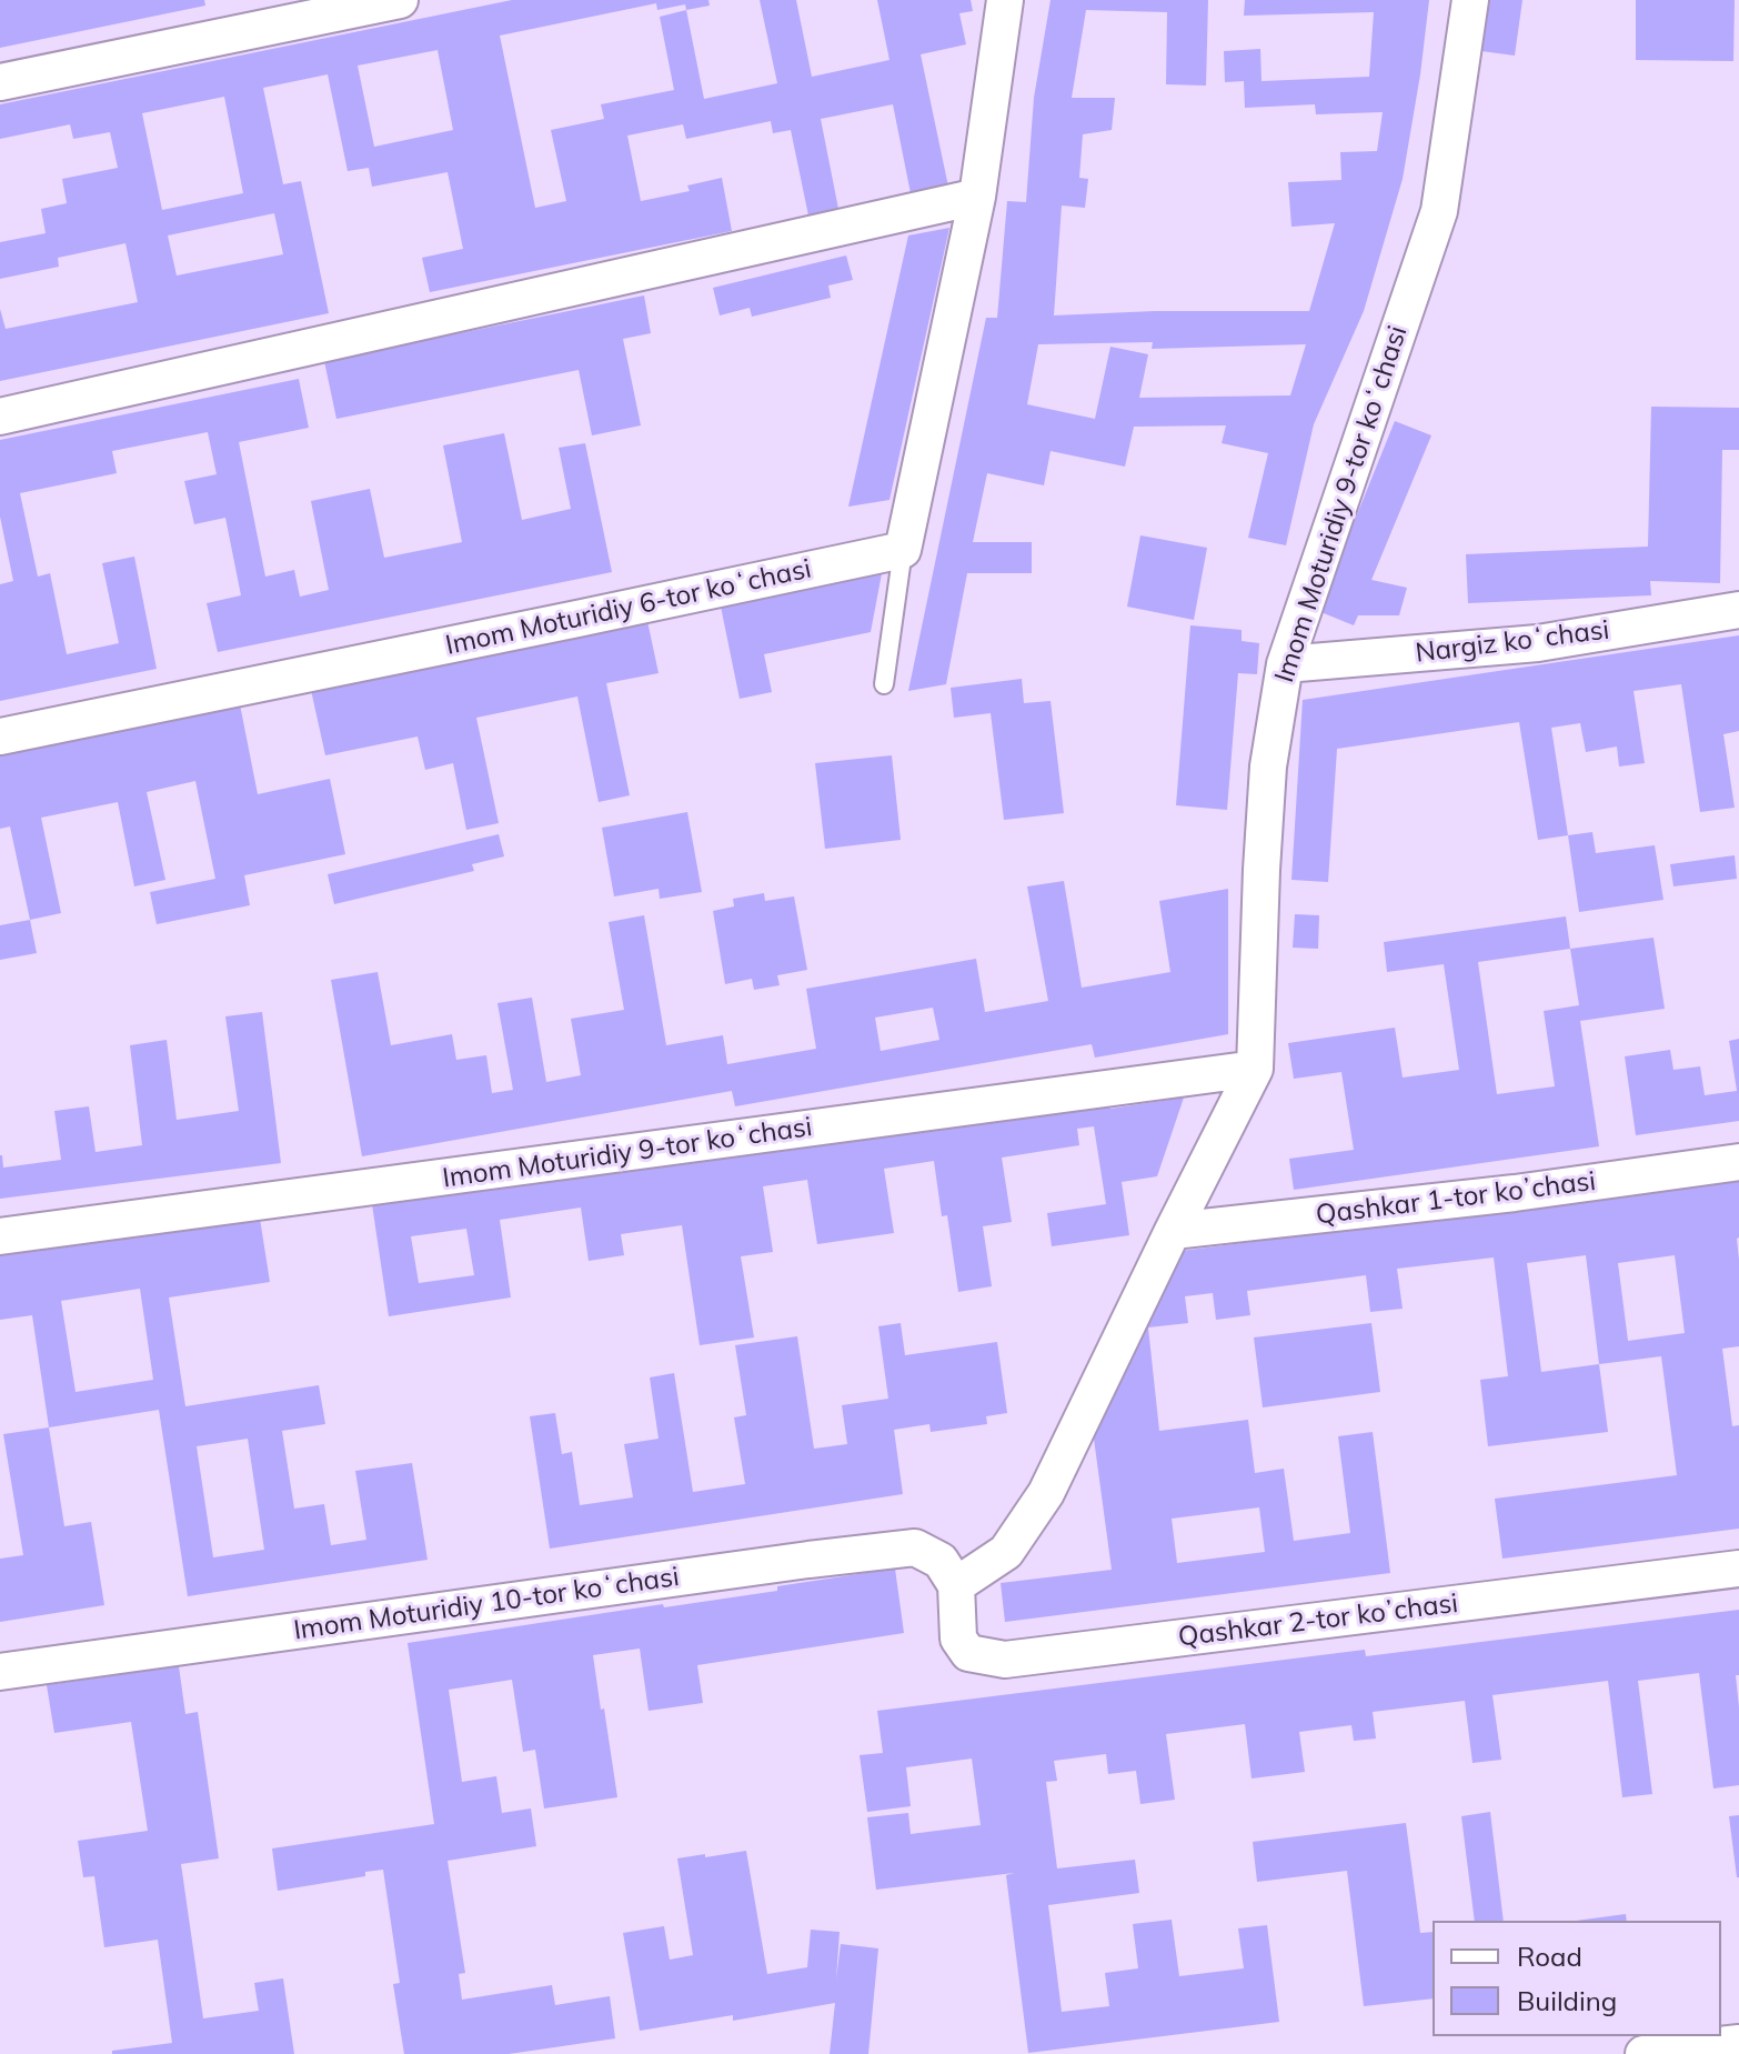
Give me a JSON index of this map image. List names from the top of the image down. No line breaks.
{"streets":{"street":["Imom Moturidiy 9-tor koʻchasi","Imom Moturidiy 6-tor koʻchasi","Nargiz koʻchasi","Qashkar 1-tor koʼchasi","Imom Moturidiy 10-tor koʻchasi","Qashkar 2-tor koʼchasi"]},"crossings":[["Imom Moturidiy 9-tor koʻchasi","Nargiz koʻchasi"],["Imom Moturidiy 9-tor koʻchasi","Qashkar 1-tor koʼchasi"],["Imom Moturidiy 9-tor koʻchasi","Imom Moturidiy 10-tor koʻchasi"],["Imom Moturidiy 9-tor koʻchasi","Qashkar 2-tor koʼchasi"],["Imom Moturidiy 10-tor koʻchasi","Qashkar 2-tor koʼchasi"]],"legend":["Road","Building"]}
